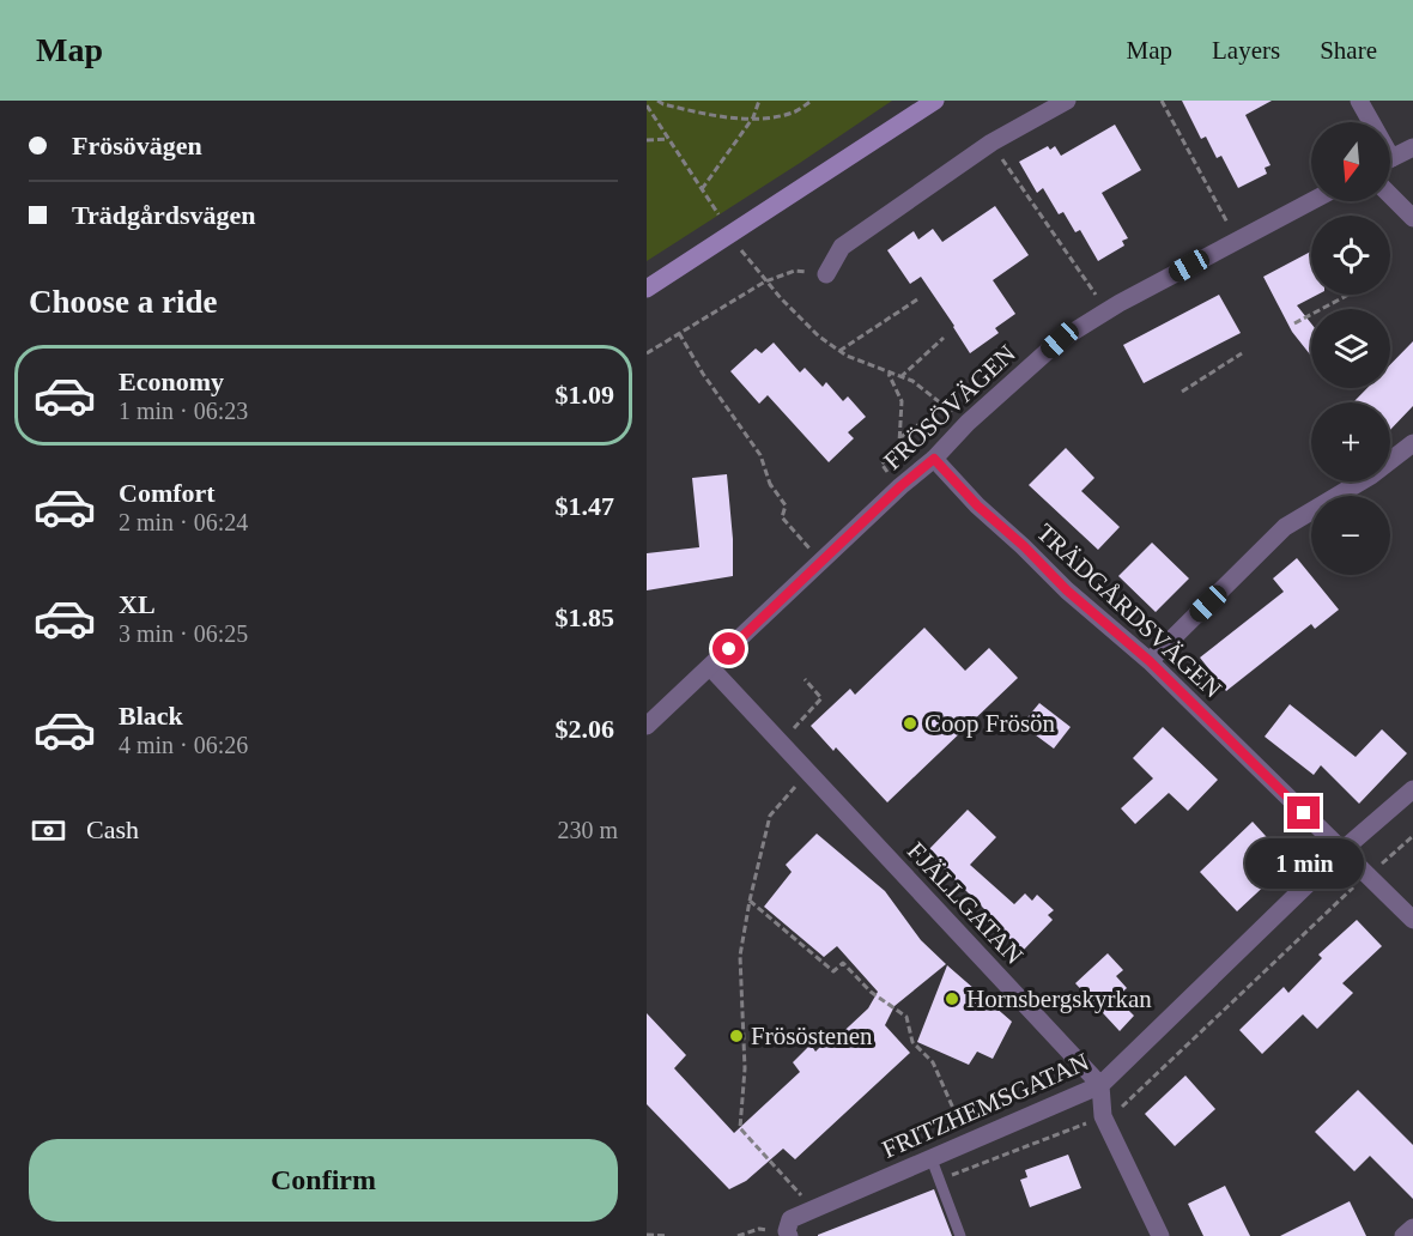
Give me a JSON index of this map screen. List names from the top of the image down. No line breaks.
{"streets":{"street":["FRÖSÖVÄGEN","TRÄDGÅRDSVÄGEN","FJÄLLGATAN","FRITZHEMSGATAN"]},"crossings":[["FRÖSÖVÄGEN","TRÄDGÅRDSVÄGEN"],["FRÖSÖVÄGEN","FJÄLLGATAN"],["TRÄDGÅRDSVÄGEN","FRITZHEMSGATAN"],["FJÄLLGATAN","FRITZHEMSGATAN"]],"places":["Coop Frösön","Hornsbergskyrkan","Frösöstenen"],"north":"bottom","page":{"header":"Map","nav":["Map","Layers","Share"],"banner":["Frösövägen","Trädgårdsvägen"],"map_buttons":["+","−"],"heading":"Choose a ride","list":[{"name":"Economy","note":"1 min · 06:23","value":"$1.09"},{"name":"Comfort","note":"2 min · 06:24","value":"$1.47"},{"name":"XL","note":"3 min · 06:25","value":"$1.85"},{"name":"Black","note":"4 min · 06:26","value":"$2.06"}],"pay":["Cash","230 m"],"bubble":"1 min","buttons":"Confirm"}}
